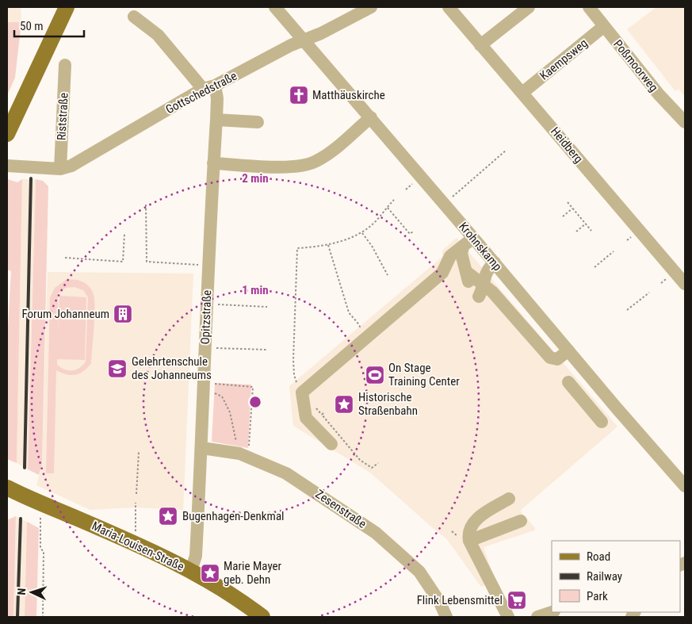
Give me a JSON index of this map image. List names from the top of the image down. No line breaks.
{"streets":{"main road":["Maria-Louisen-Straße"],"street":["Kaempsweg","Poßmoorweg","Gottschedstraße","Riststraße","Heidberg","Krohnskamp","Opitzstraße","Zesenstraße"]},"crossings":[["Kaempsweg","Poßmoorweg"],["Kaempsweg","Heidberg"],["Gottschedstraße","Riststraße"],["Gottschedstraße","Krohnskamp"],["Gottschedstraße","Opitzstraße"],["Opitzstraße","Zesenstraße"],["Opitzstraße","Maria-Louisen-Straße"]],"places":{"church":["Matthäuskirche"],"building":["Forum Johanneum"],"school or university":["Gelehrtenschule des Johanneums"],"sports":["On Stage Training Center"],"place":["Historische Straßenbahn","Bugenhagen-Denkmal","Marie Mayer geb. Dehn"],"supermarket":["Flink Lebensmittel"]},"legend":["Road","Railway","Park"],"scale_bar":"50 m","north":"left","rings":["2 min","1 min"]}
